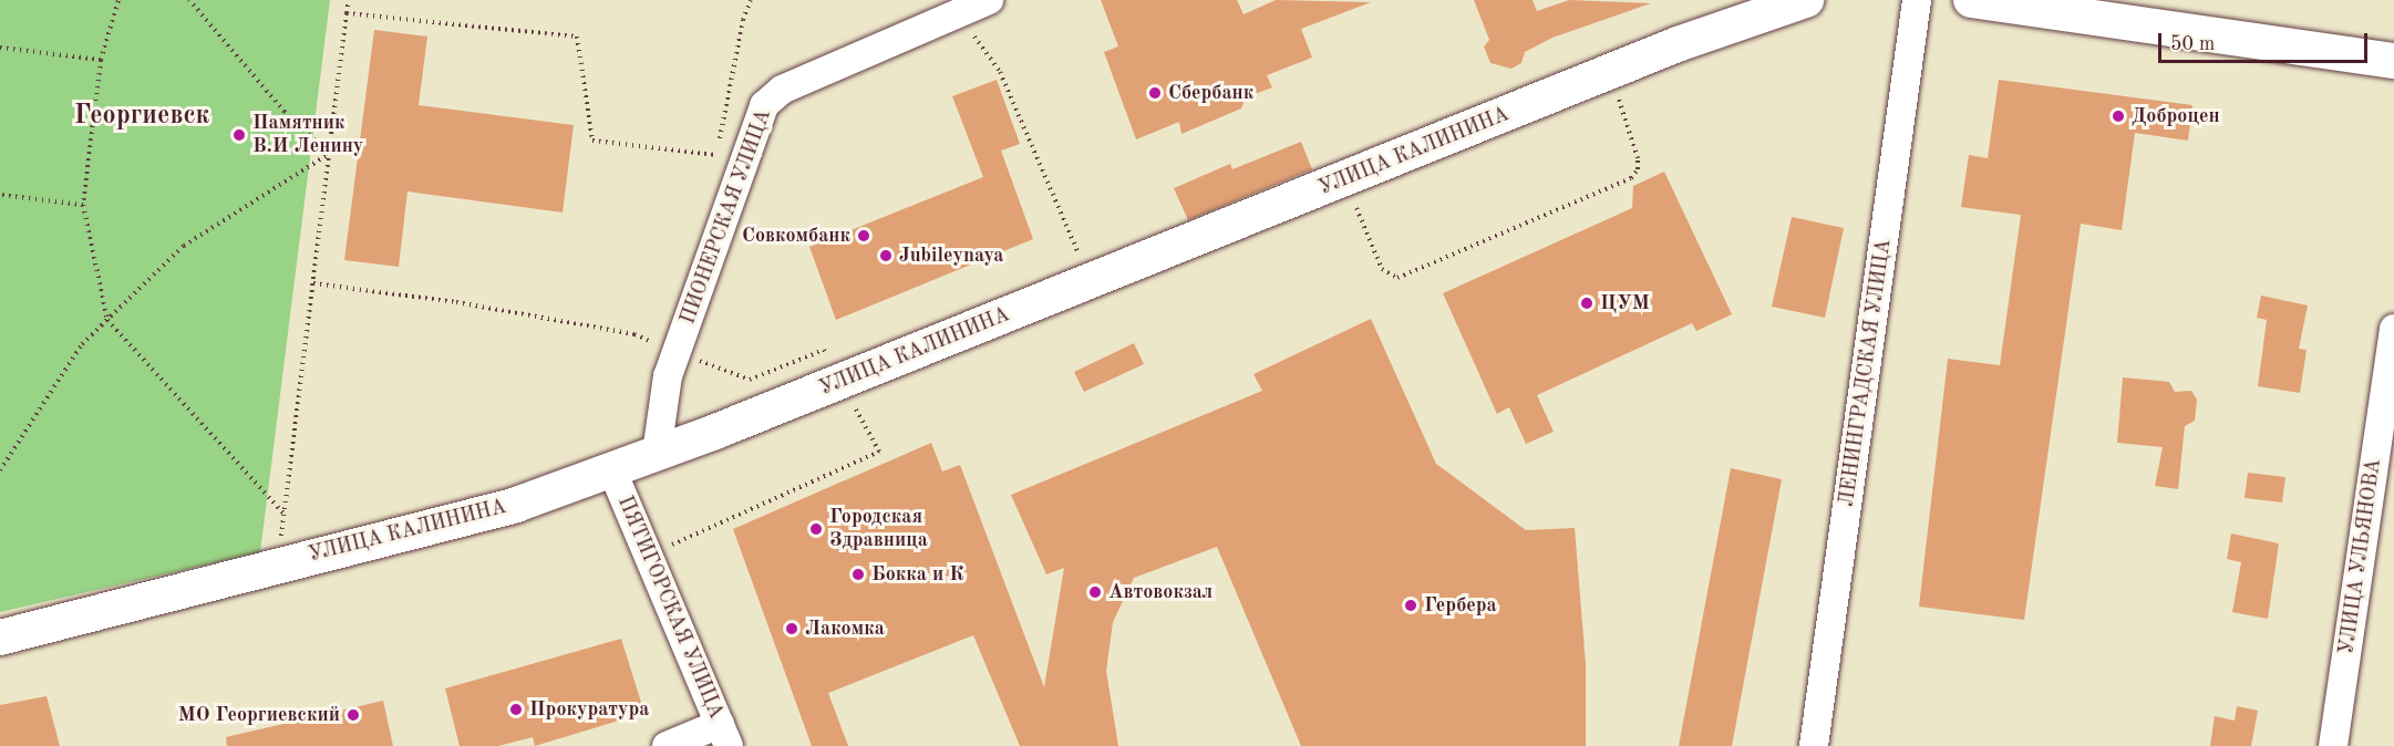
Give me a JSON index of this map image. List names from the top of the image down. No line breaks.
{"streets":{"main road":["УЛИЦА КАЛИНИНА"],"street":["ПИОНЕРСКАЯ УЛИЦА","ЛЕНИНГРАДСКАЯ УЛИЦА","УЛИЦА УЛЬЯНОВА","ПЯТИГОРСКАЯ УЛИЦА"]},"crossings":[["УЛИЦА КАЛИНИНА","ПИОНЕРСКАЯ УЛИЦА"],["УЛИЦА КАЛИНИНА","ПЯТИГОРСКАЯ УЛИЦА"]],"districts":["Георгиевск"],"places":["Сбербанк","Доброцен","Памятник В.И Ленину","Совкомбанк","Jubileynaya","ЦУМ","Городская Здравница","Бокка и К","Автовокзал","Гербера","Лакомка","Прокуратура","МО Георгиевский"],"scale_bar":"50 m"}
